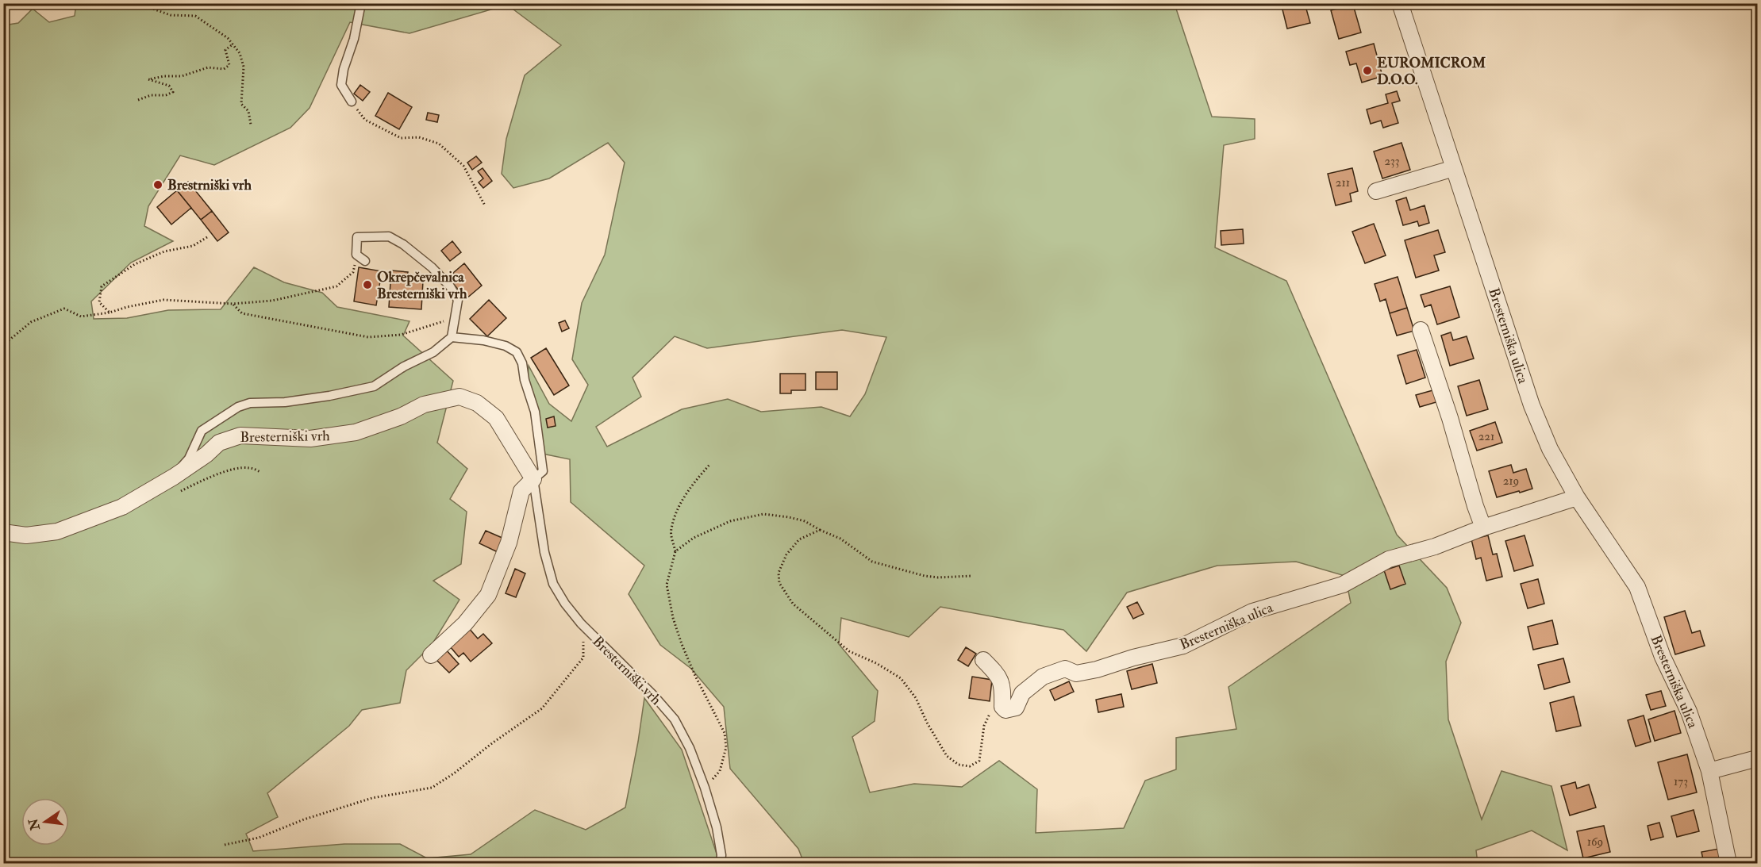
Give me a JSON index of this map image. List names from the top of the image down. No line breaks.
{"streets":{"street":["Bresterniška ulica","Bresterniški vrh"]},"places":["EUROMICROM D.O.O.","Brestrniški vrh","Okrepčevalnica Bresterniški vrh"],"house_numbers":["233","211","221","219","173","169"],"north":"left"}
